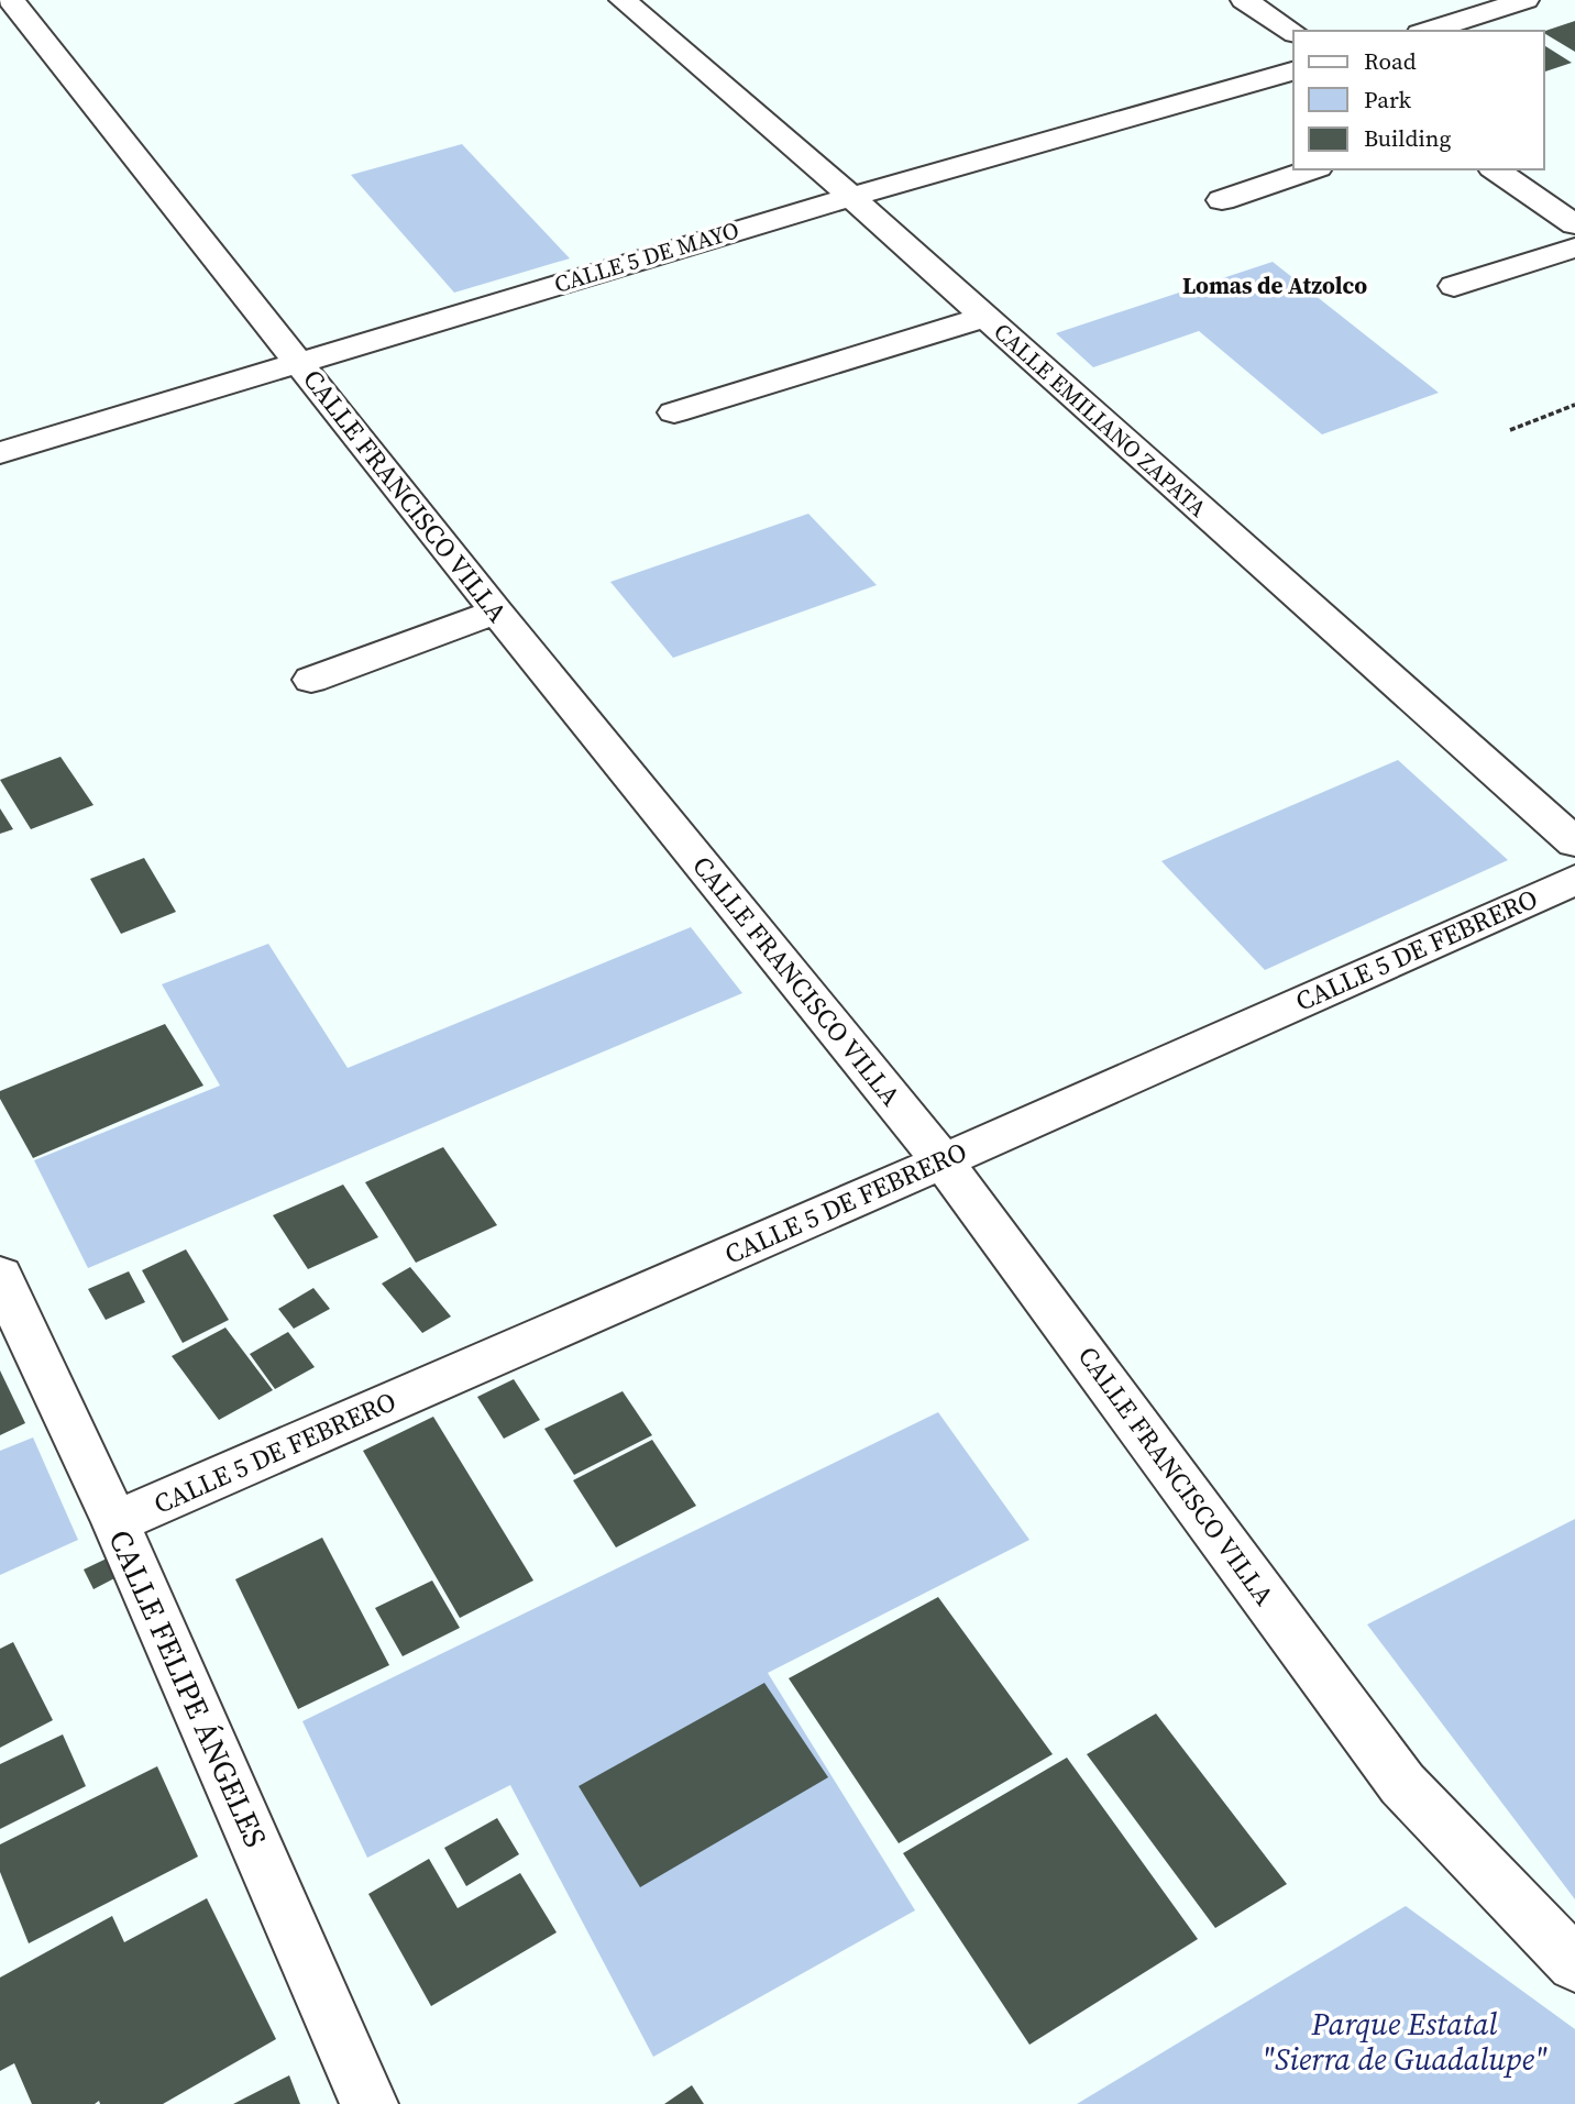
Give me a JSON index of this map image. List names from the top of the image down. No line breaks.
{"streets":{"street":["CALLE 5 DE MAYO","CALLE EMILIANO ZAPATA","CALLE FRANCISCO VILLA","CALLE 5 DE FEBRERO","CALLE FELIPE ÁNGELES"]},"crossings":[["CALLE 5 DE MAYO","CALLE EMILIANO ZAPATA"],["CALLE 5 DE MAYO","CALLE FRANCISCO VILLA"],["CALLE FRANCISCO VILLA","CALLE 5 DE FEBRERO"],["CALLE 5 DE FEBRERO","CALLE FELIPE ÁNGELES"]],"districts":["Lomas de Atzolco"],"parks":["Parque Estatal \"Sierra de Guadalupe\""],"legend":["Road","Park","Building"]}
